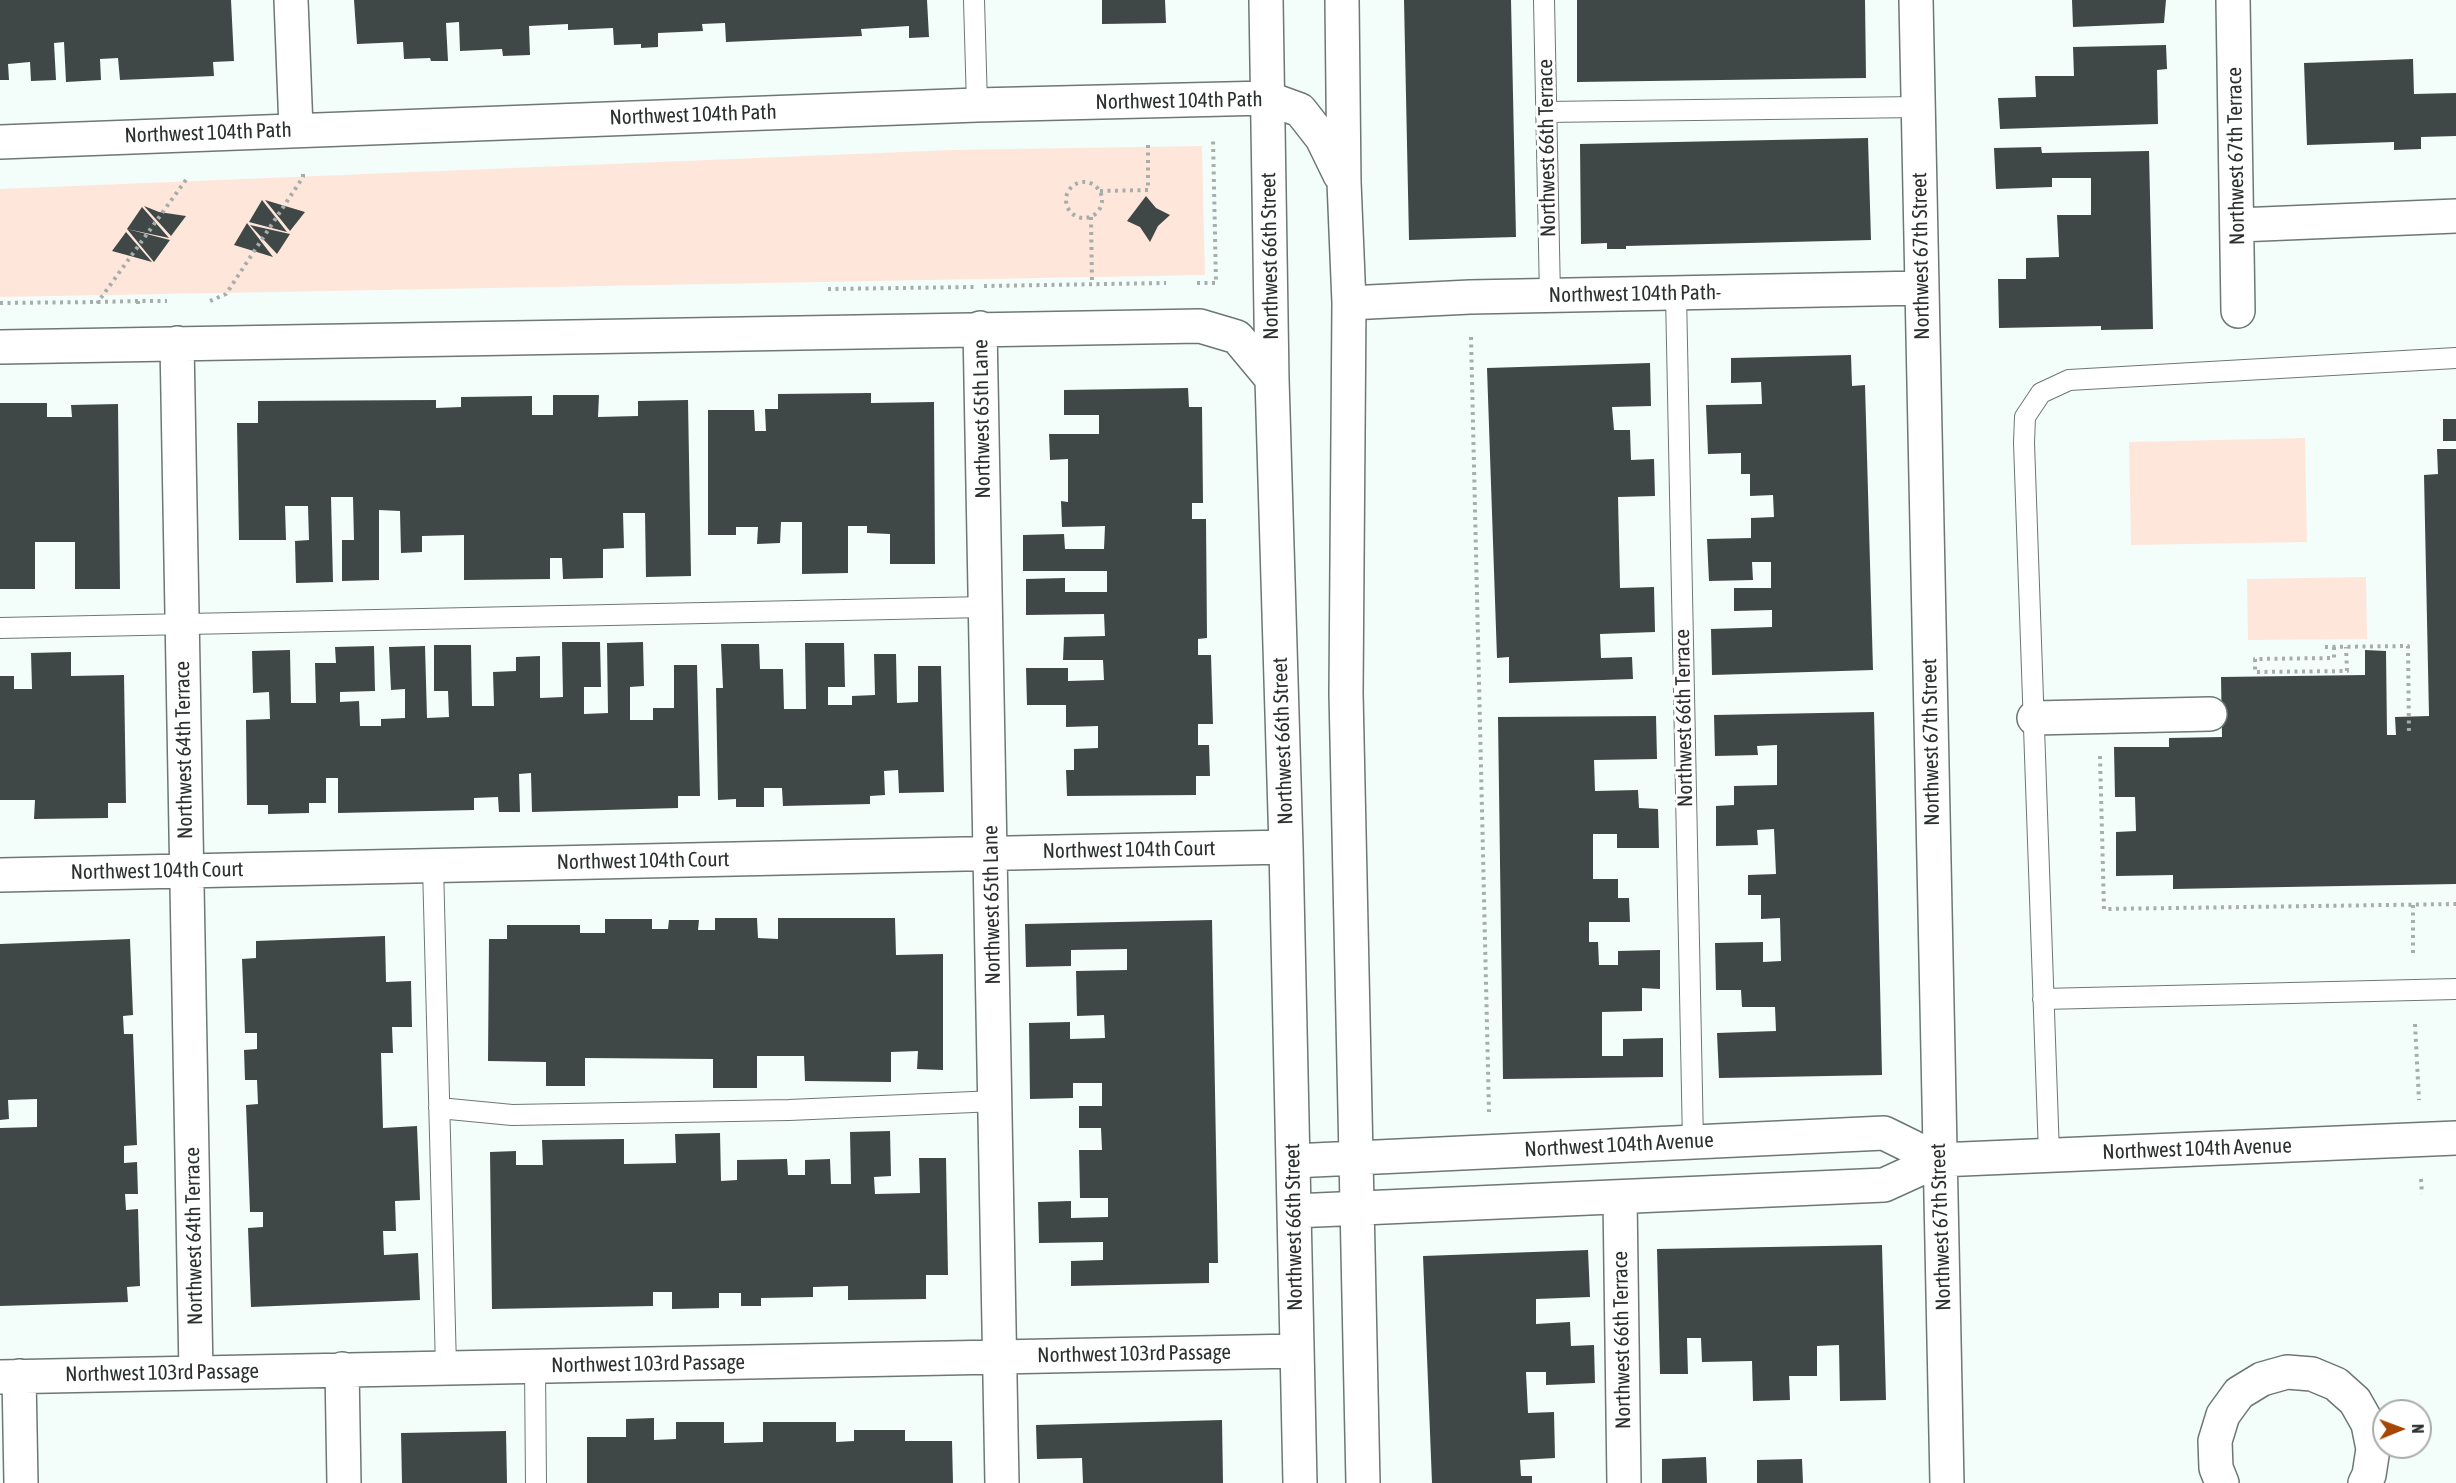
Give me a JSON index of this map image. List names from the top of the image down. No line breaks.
{"streets":{"street":["Northwest 104th Path","Northwest 66th Terrace","Northwest 67th Terrace","Northwest 66th Street","Northwest 67th Street","Northwest 104th Path-","Northwest 65th Lane","Northwest 64th Terrace","Northwest 104th Court","Northwest 104th Avenue","Northwest 103rd Passage"]},"crossings":[["Northwest 104th Path","Northwest 66th Street"],["Northwest 66th Terrace","Northwest 104th Path-"],["Northwest 66th Terrace","Northwest 104th Avenue"],["Northwest 66th Street","Northwest 104th Court"],["Northwest 66th Street","Northwest 104th Avenue"],["Northwest 66th Street","Northwest 103rd Passage"],["Northwest 67th Street","Northwest 104th Path-"],["Northwest 67th Street","Northwest 104th Avenue"],["Northwest 65th Lane","Northwest 104th Court"],["Northwest 65th Lane","Northwest 103rd Passage"],["Northwest 64th Terrace","Northwest 104th Court"],["Northwest 64th Terrace","Northwest 103rd Passage"]],"north":"right"}
